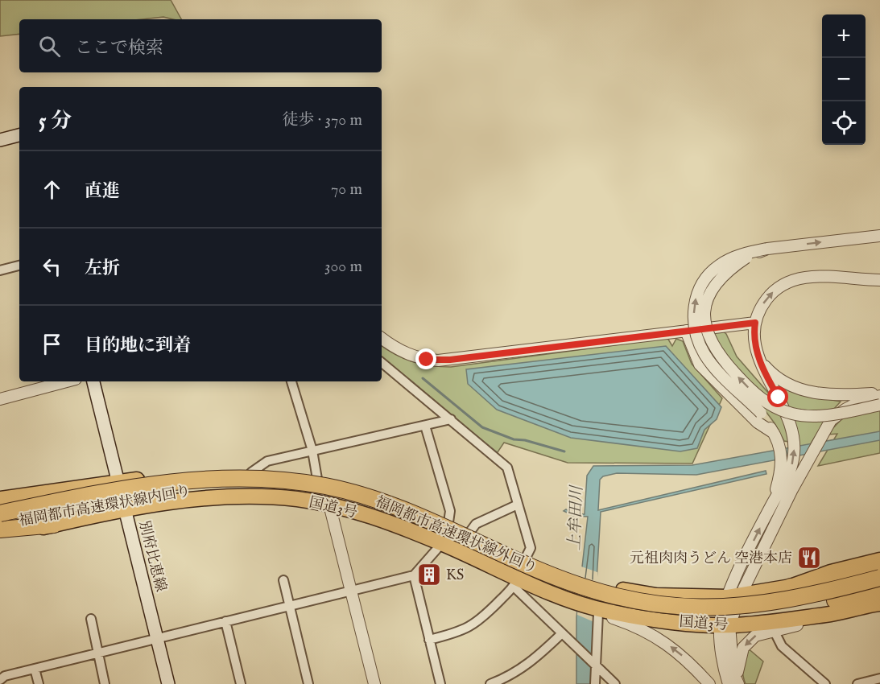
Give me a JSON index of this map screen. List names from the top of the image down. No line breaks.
{"streets":{"highway":["福岡都市高速環状線内回り","国道3号","福岡都市高速環状線外回り"],"main road":["別府比恵線"]},"crossings":[["福岡都市高速環状線内回り","国道3号"],["福岡都市高速環状線内回り","福岡都市高速環状線外回り"],["国道3号","別府比恵線"]],"water":["上牟田川"],"places":{"restaurant":["元祖肉肉うどん 空港本店"],"building":["KS"]},"page":{"map_buttons":["+","−"],"search":"ここで検索","heading":["5 分","徒歩 · 370 m"],"list":[["直進","70 m"],["左折","300 m"],"目的地に到着"]}}
